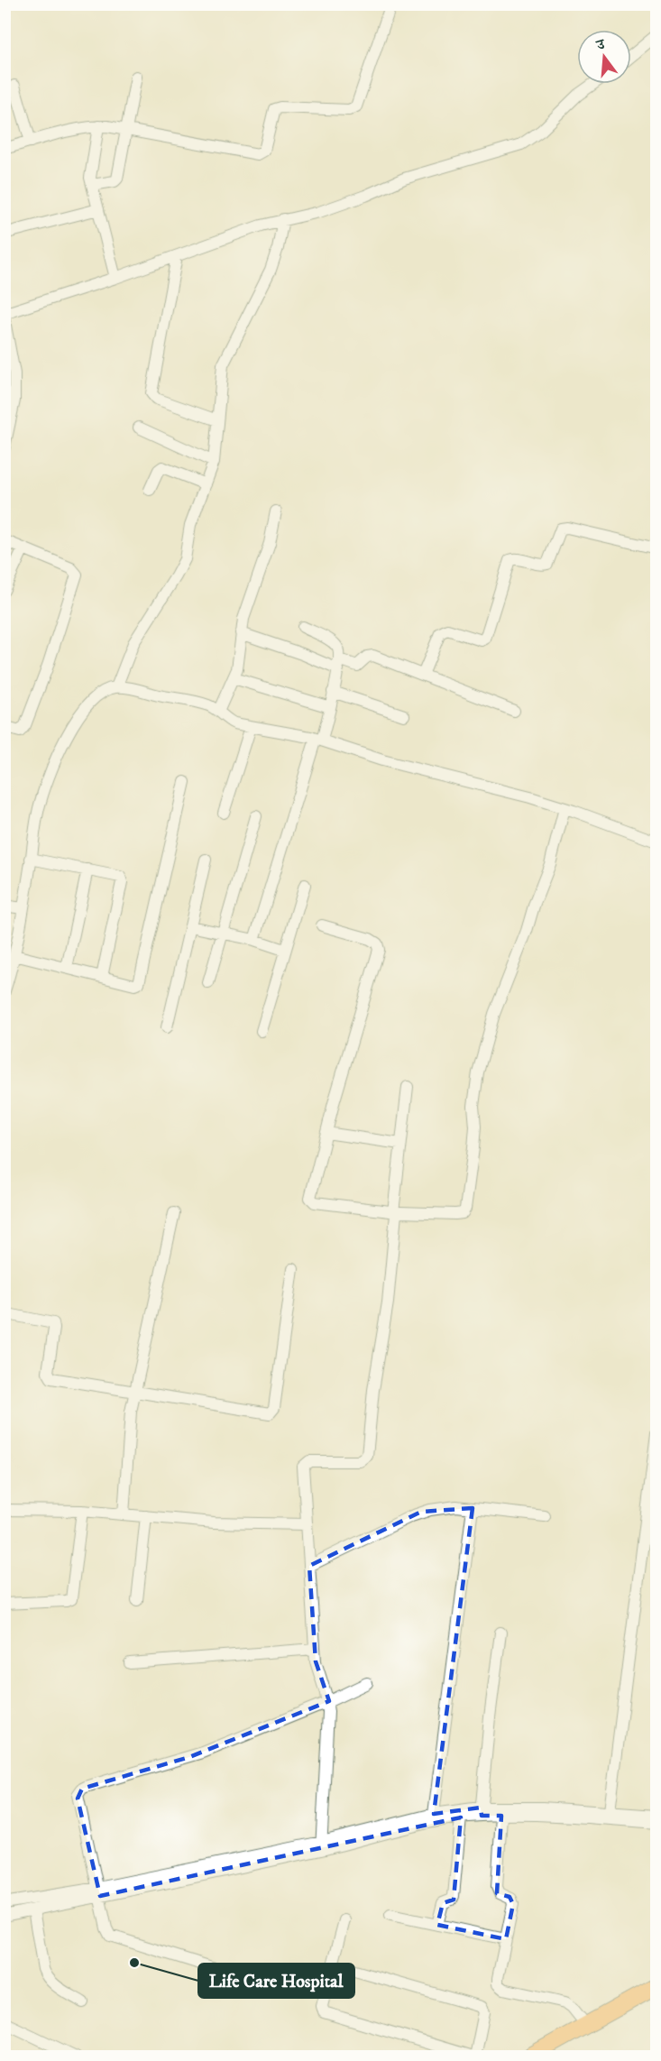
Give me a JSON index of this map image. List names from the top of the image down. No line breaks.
{"places":["Life Care Hospital"],"north":"top"}
